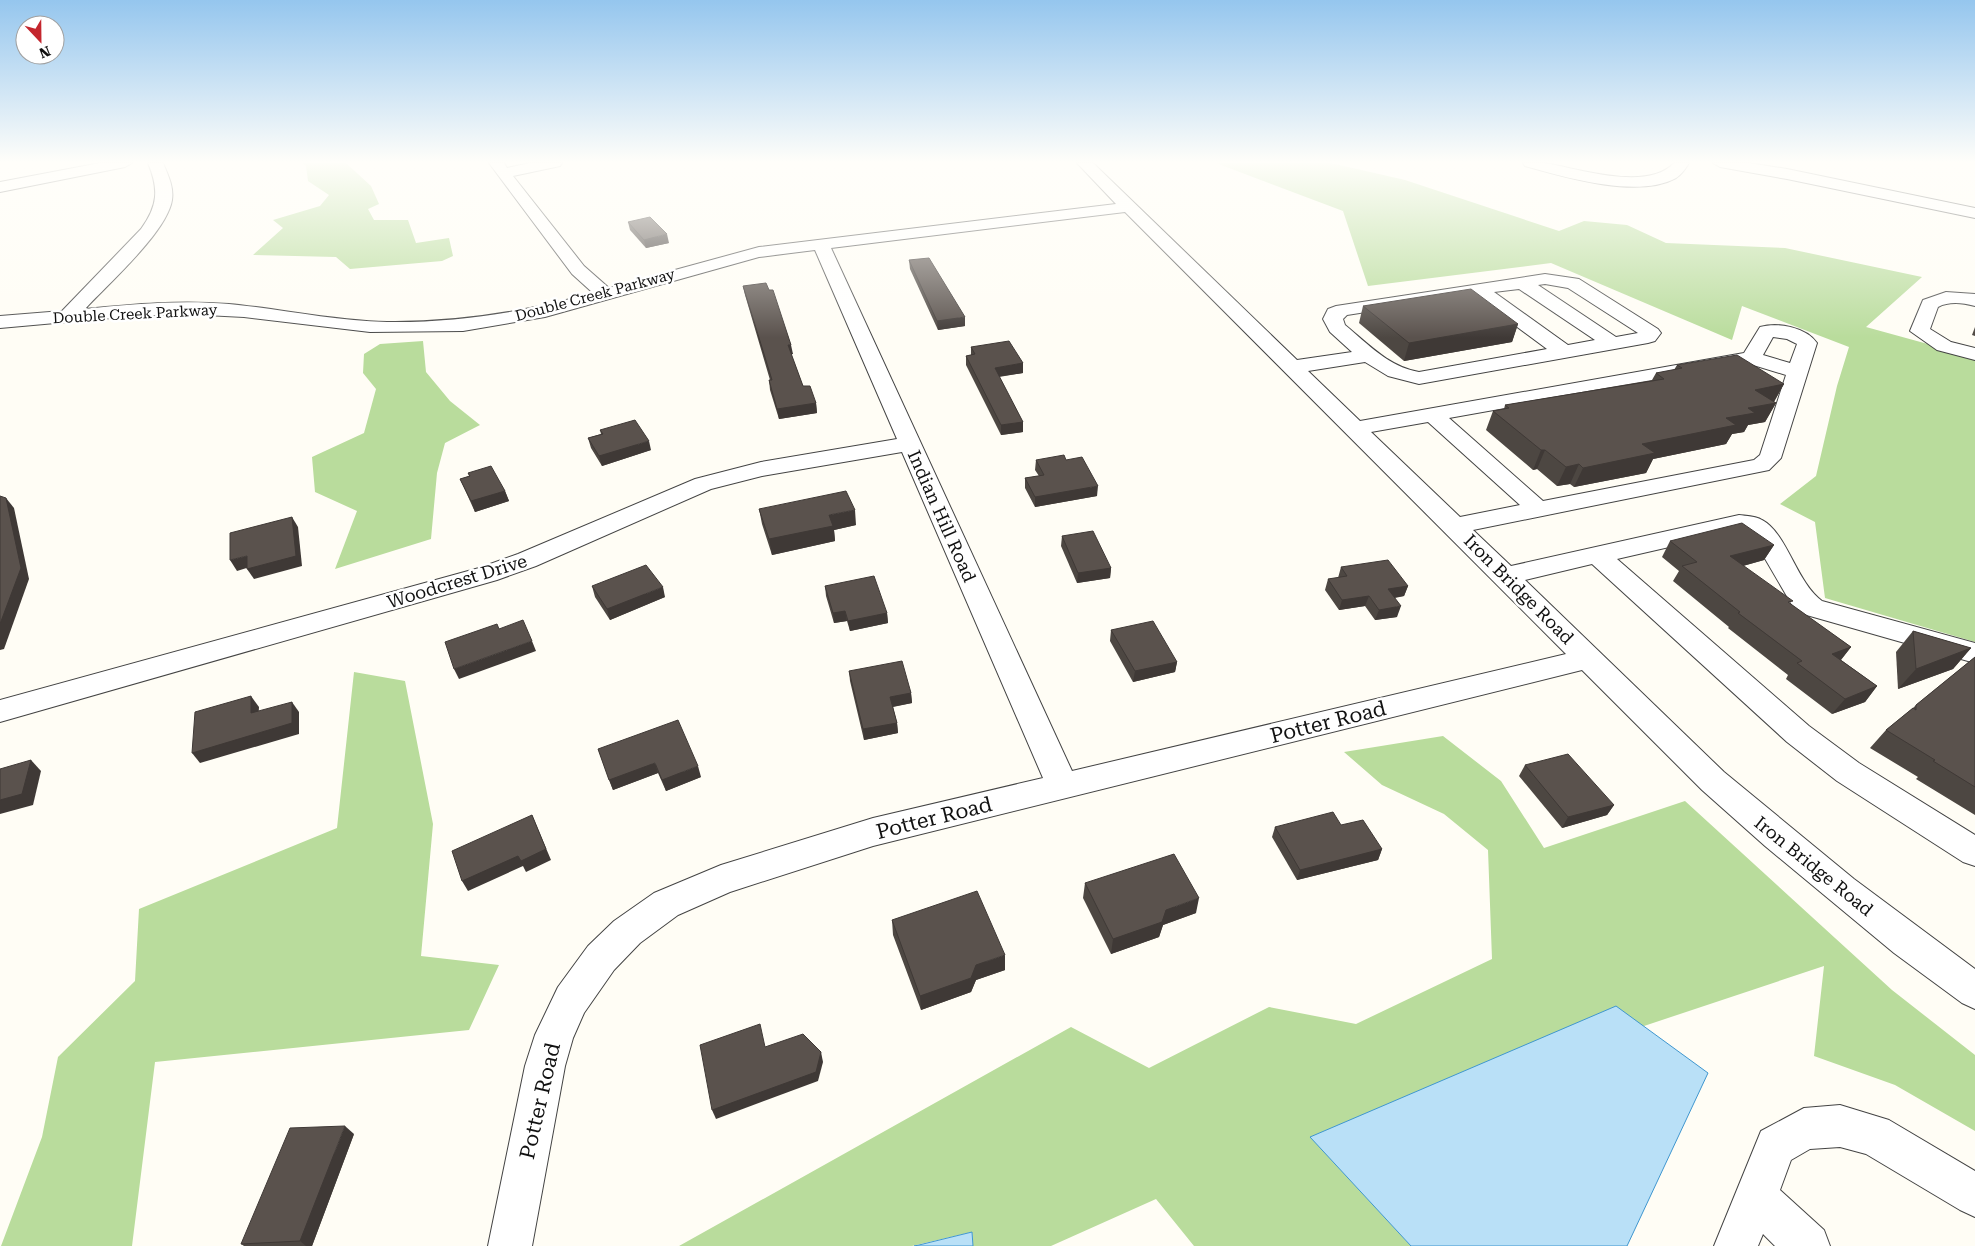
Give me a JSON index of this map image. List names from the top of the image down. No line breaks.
{"streets":{"street":["Double Creek Parkway","Indian Hill Road","Woodcrest Drive","Iron Bridge Road","Potter Road"]},"crossings":[["Double Creek Parkway","Indian Hill Road"],["Indian Hill Road","Woodcrest Drive"],["Indian Hill Road","Potter Road"],["Iron Bridge Road","Potter Road"]],"north":"bottom"}
